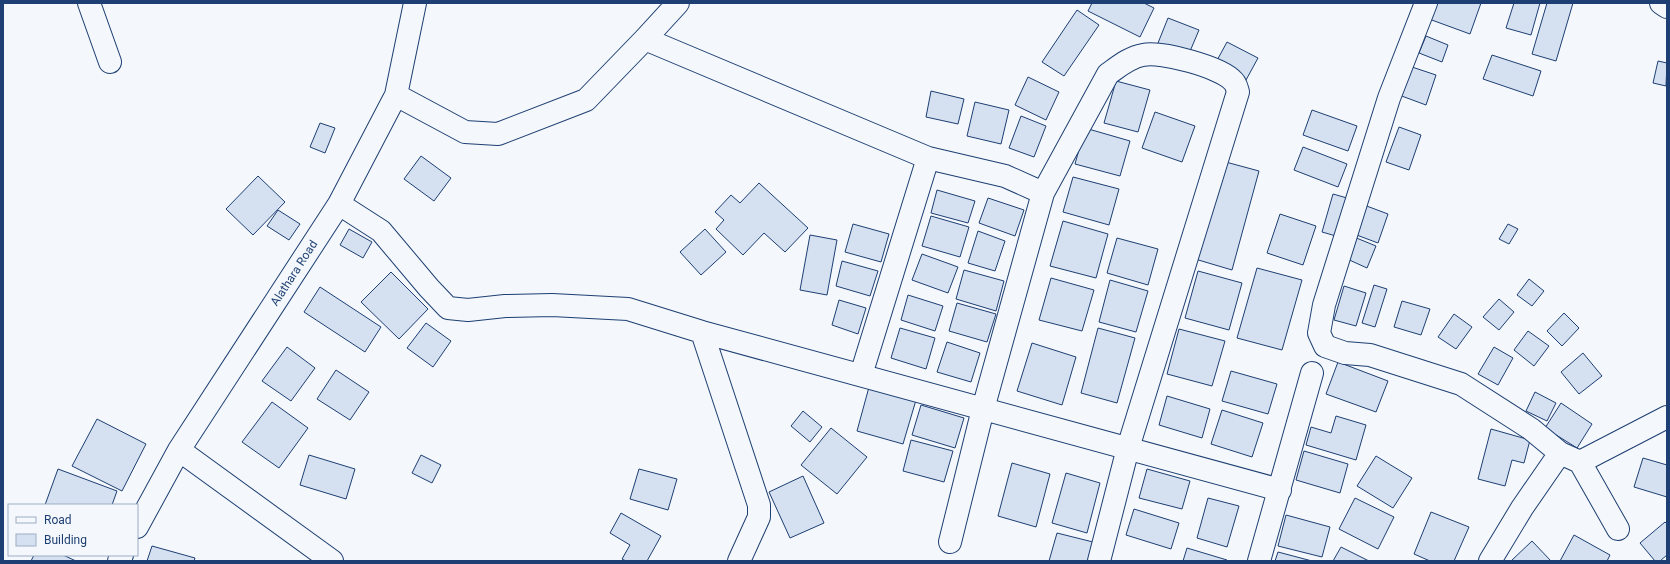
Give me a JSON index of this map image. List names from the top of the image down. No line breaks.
{"streets":{"street":["Alathara Road"]},"legend":["Road","Building"]}
